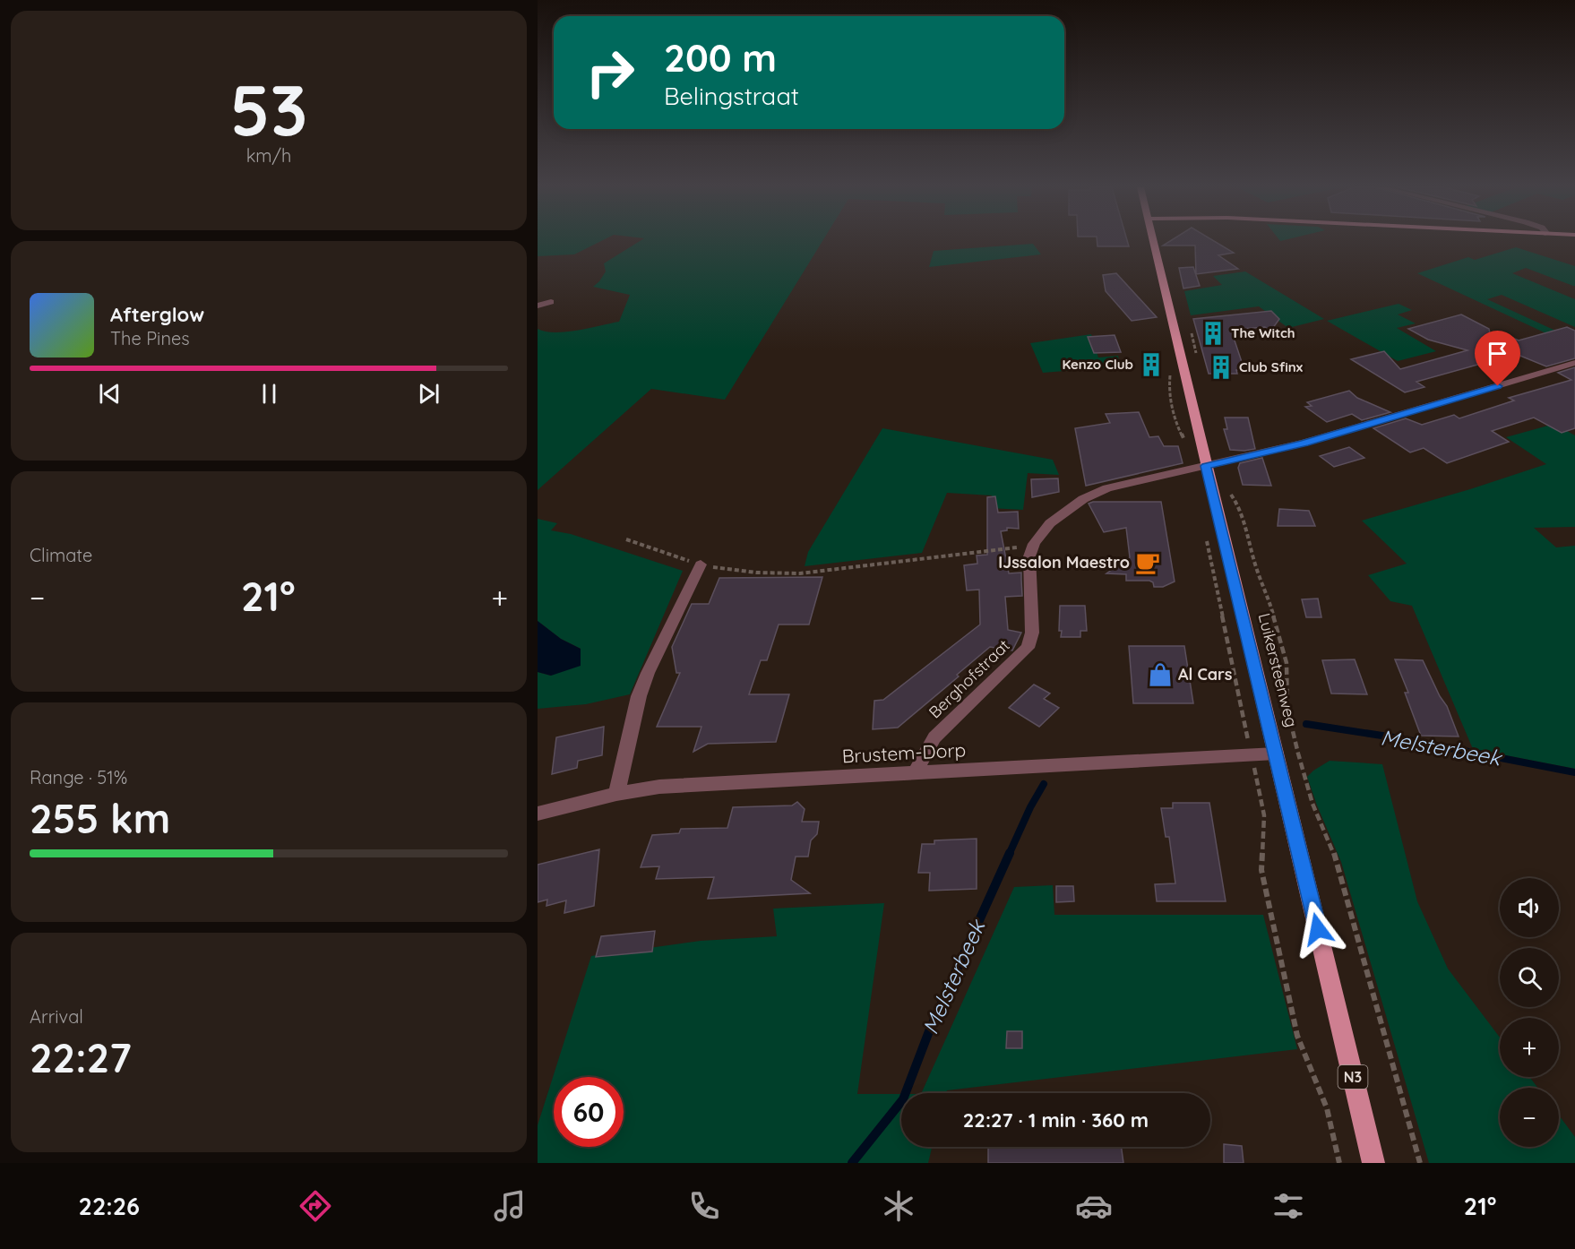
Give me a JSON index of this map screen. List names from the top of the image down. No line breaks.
{"streets":{"main road":["Luikersteenweg","N3"],"street":["Berghofstraat","Brustem-Dorp"]},"crossings":[["Luikersteenweg","Brustem-Dorp"],["Berghofstraat","Brustem-Dorp"]],"water":["Melsterbeek"],"places":{"building":["The Witch","Kenzo Club","Club Sfinx"],"cafe":["IJssalon Maestro"],"shop":["Al Cars"]},"page":{"tile":[["53","km/h"],"Climate",["Range · 51%","255 km"],["Arrival","22:27"]],"turn":["200 m","Belingstraat"],"song":["Afterglow","The Pines"],"heat":["−","21°","+"],"map_buttons":["+","−"],"limit":"60","trip":"22:27 · 1 min · 360 m","tabs":["22:26","21°"]}}
